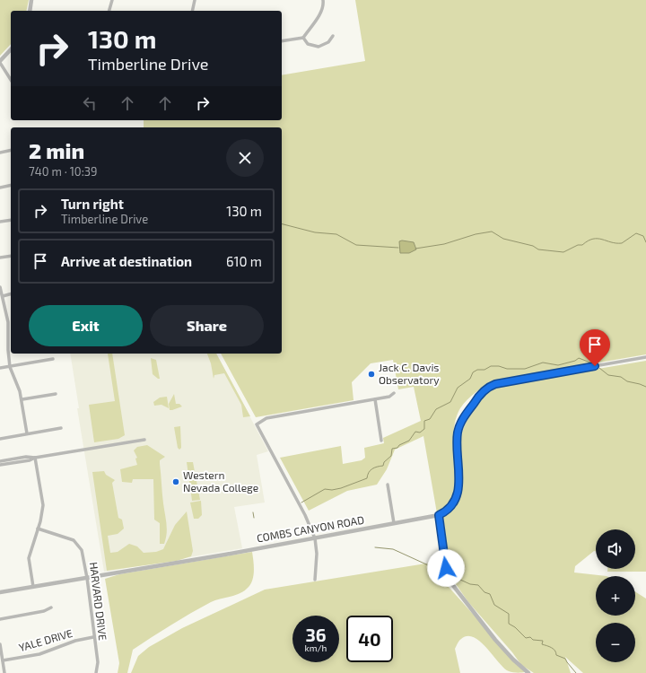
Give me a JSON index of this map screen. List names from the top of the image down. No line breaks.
{"streets":{"street":["COMBS CANYON ROAD","HARVARD DRIVE","YALE DRIVE"]},"crossings":[["COMBS CANYON ROAD","HARVARD DRIVE"],["HARVARD DRIVE","YALE DRIVE"]],"places":["Jack C. Davis Observatory","Western Nevada College"],"page":{"turn":["130 m","Timberline Drive"],"heading":["2 min","740 m · 10:39"],"list":[{"name":"Turn right","note":"Timberline Drive","value":"130 m"},{"name":"Arrive at destination","value":"610 m"}],"buttons":["Exit","Share"],"map_buttons":["+","−"],"speed":"36 km/h","limit":"40"}}
